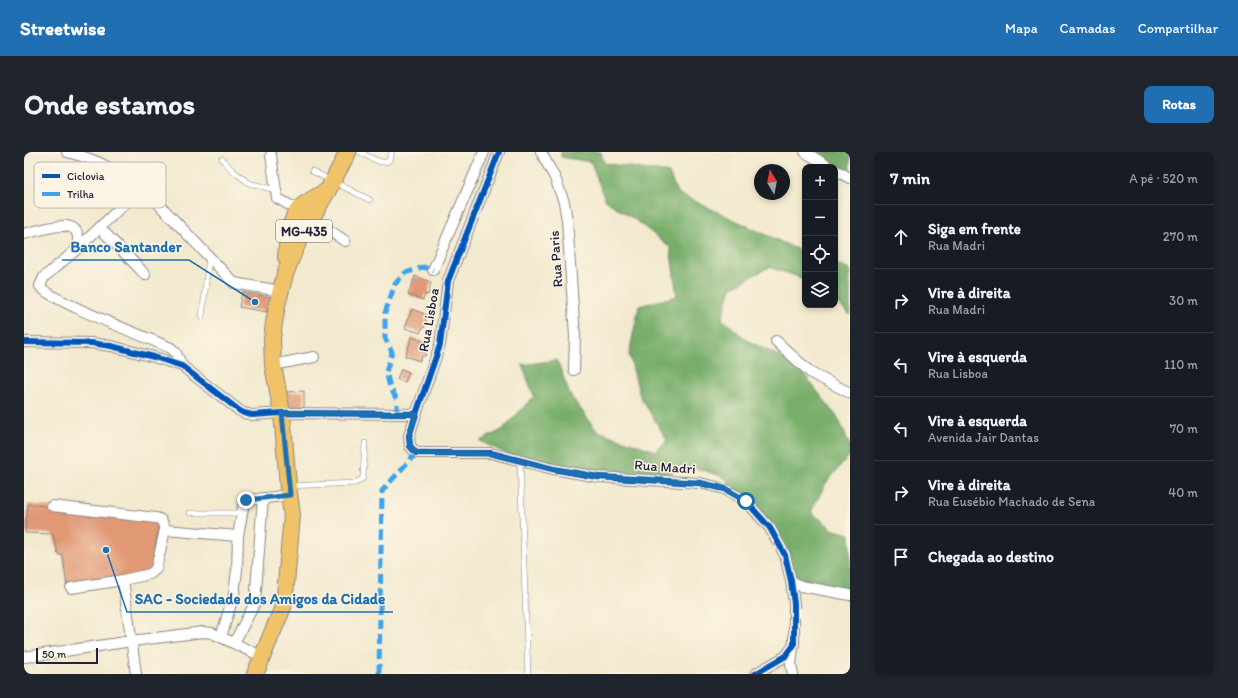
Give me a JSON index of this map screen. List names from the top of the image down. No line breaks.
{"streets":{"street":["Rua Paris","Rua Lisboa","Rua Madri"]},"crossings":[["Rua Lisboa","Rua Madri"]],"places":["Banco Santander","SAC - Sociedade dos Amigos da Cidade"],"legend":["Ciclovia","Trilha"],"scale_bar":"50 m","north":"top","page":{"header":"Streetwise","nav":["Mapa","Camadas","Compartilhar"],"buttons":"Rotas","title":"Onde estamos","heading":["7 min","A pé · 520 m"],"map_buttons":["+","−"],"list":[["Siga em frente","Rua Madri","270 m"],["Vire à direita","Rua Madri","30 m"],["Vire à esquerda","Rua Lisboa","110 m"],["Vire à esquerda","Avenida Jair Dantas","70 m"],["Vire à direita","Rua Eusébio Machado de Sena","40 m"],"Chegada ao destino"],"scale":"50 m"}}
